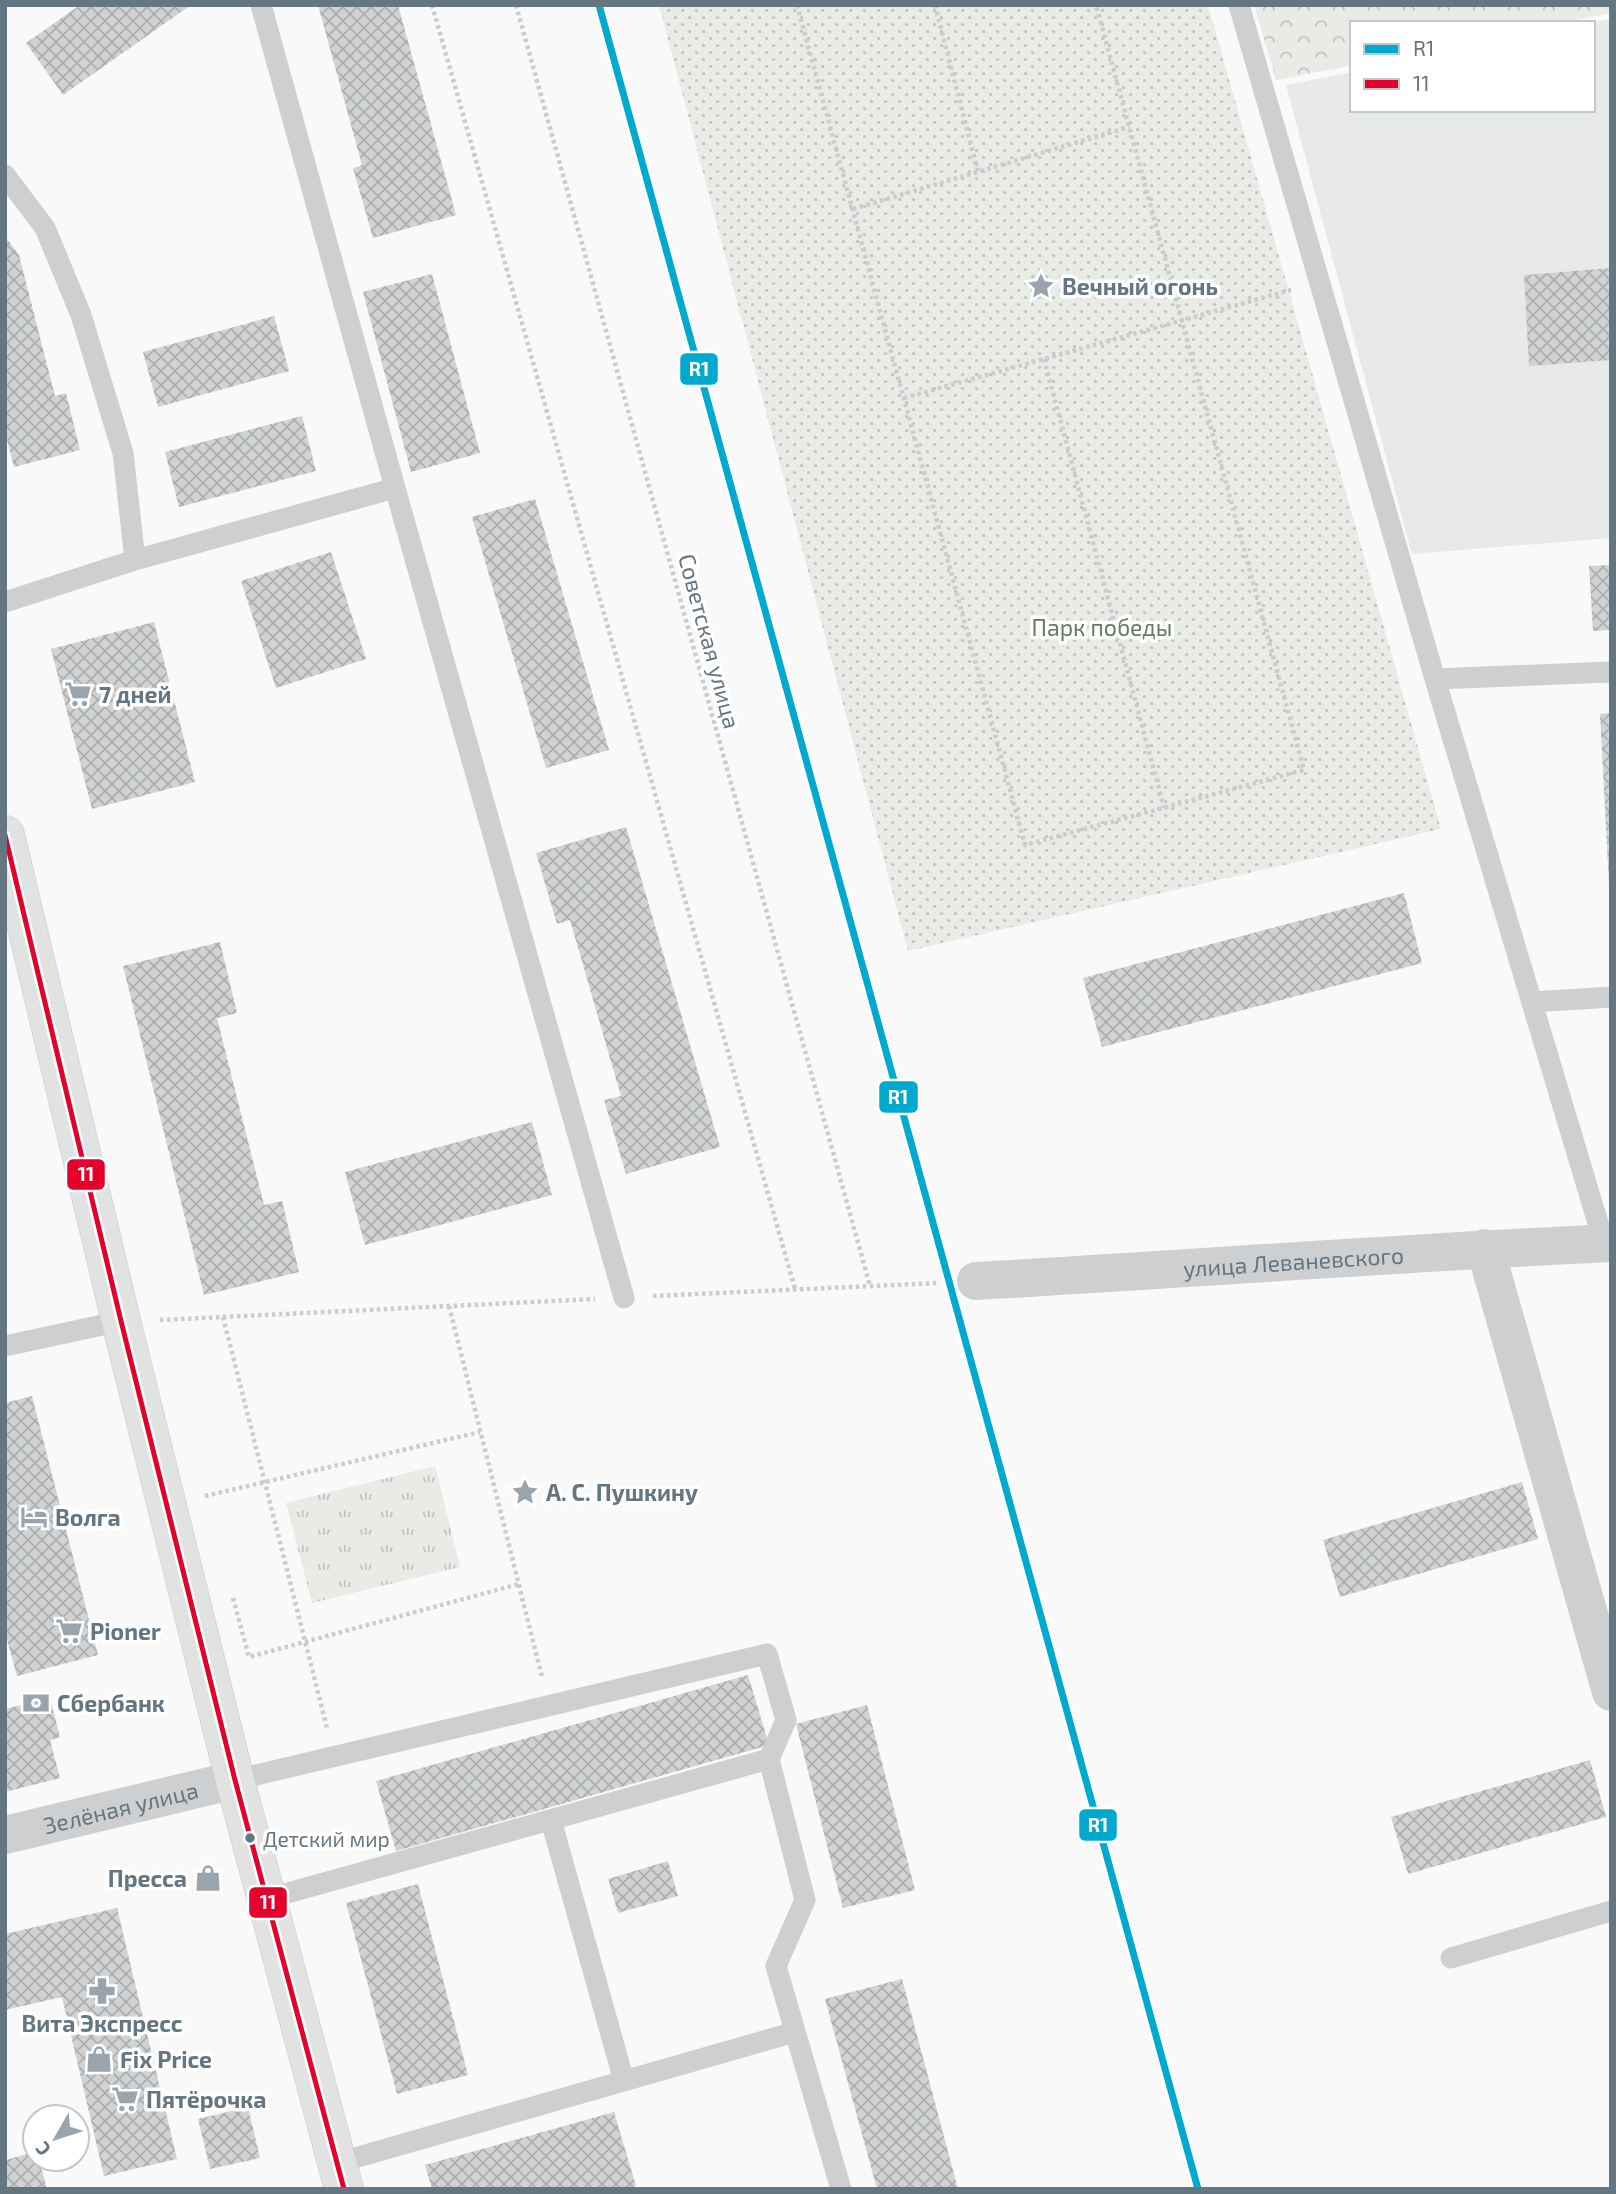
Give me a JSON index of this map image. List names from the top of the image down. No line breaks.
{"streets":{"street":["улица Леваневского","Зелёная улица"],"path":["Советская улица"]},"parks":["Парк победы"],"places":{"place":["Вечный огонь","А. С. Пушкину"],"supermarket":["7 дней","Pioner","Пятёрочка"],"hotel":["Волга"],"bank":["Сбербанк"],"other":["Детский мир"],"shop":["Пресса","Fix Price"],"pharmacy":["Вита Экспресс"]},"lines":["transit line R1","transit line 11"],"legend":["R1","11"],"north":"bottom left"}
